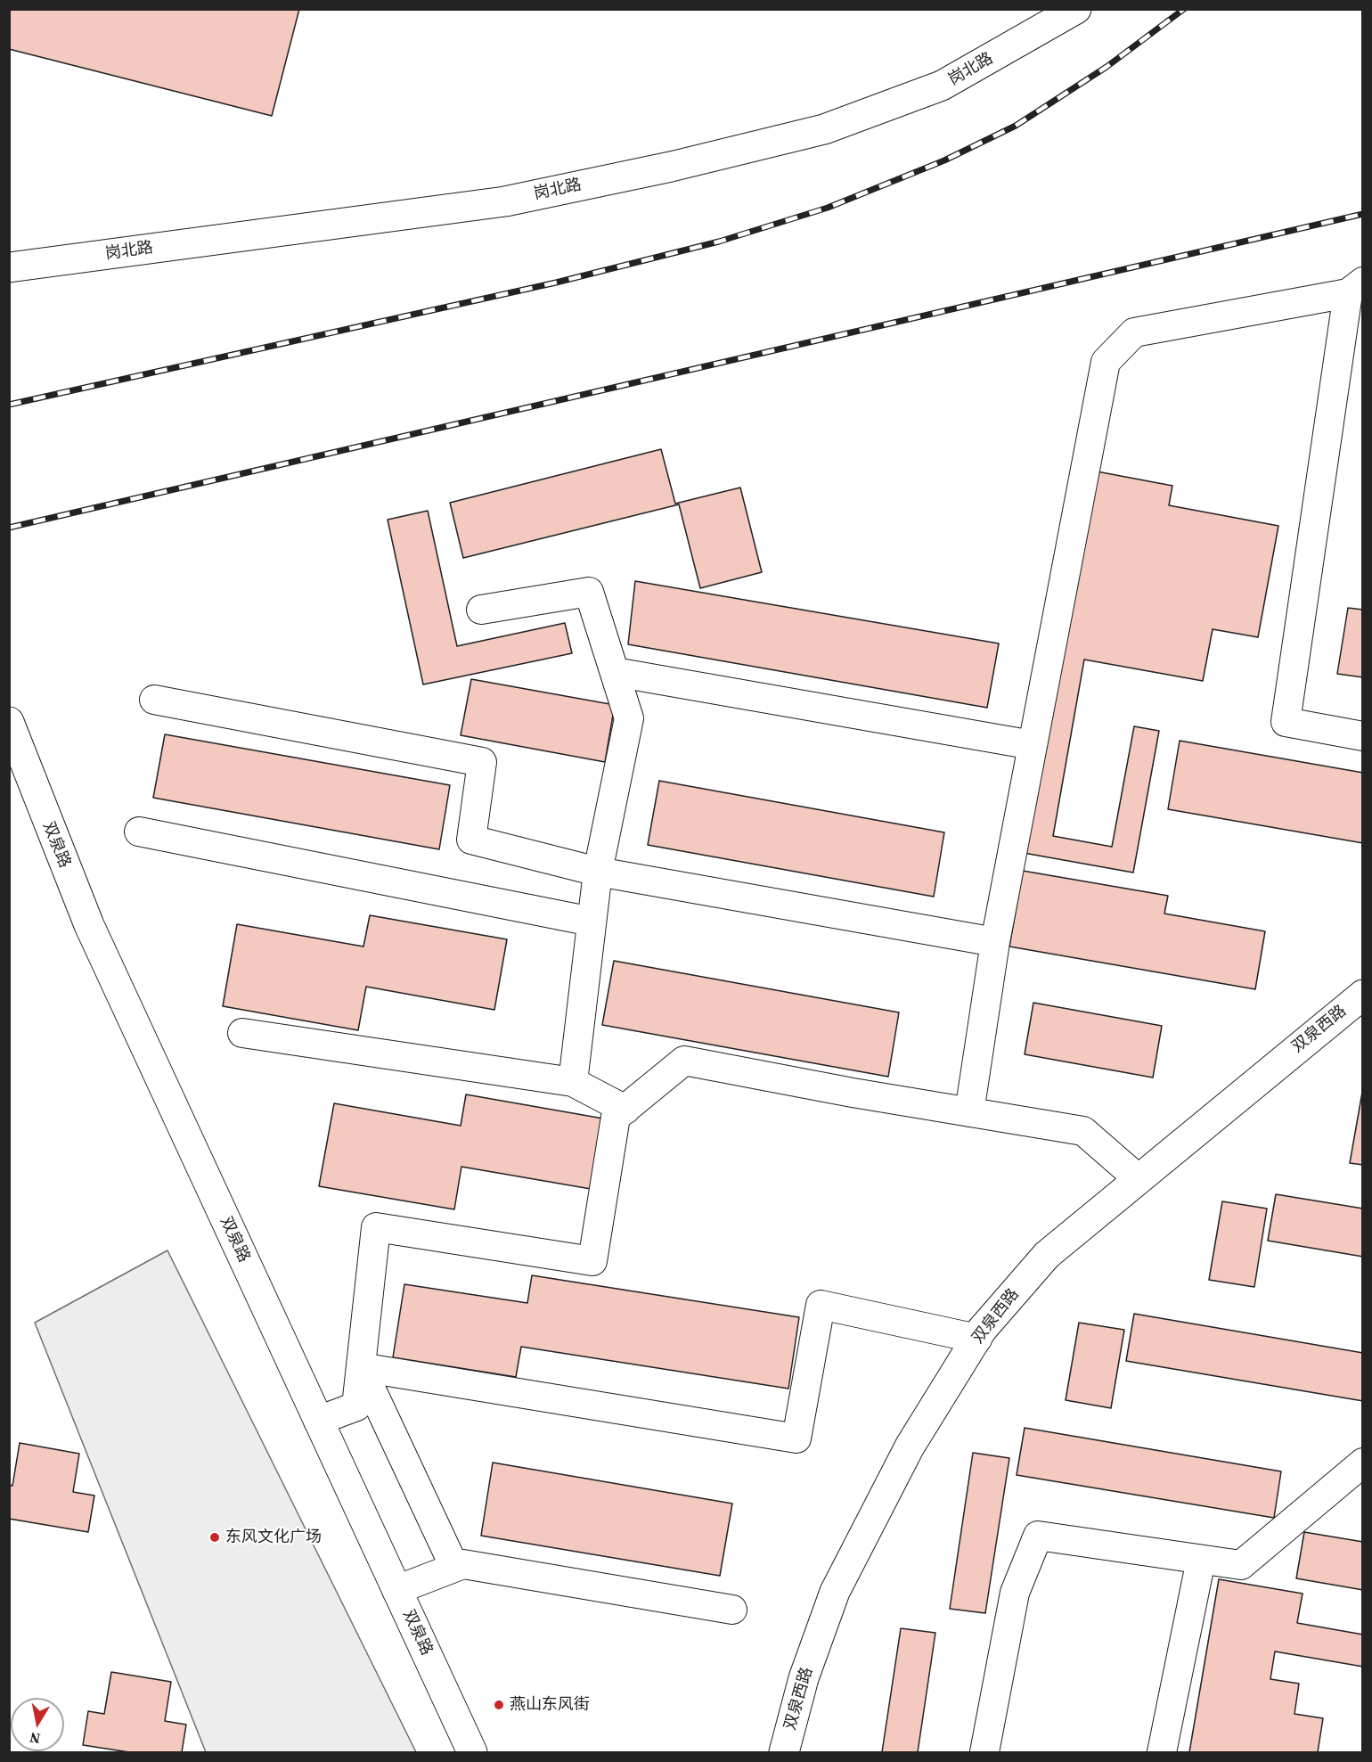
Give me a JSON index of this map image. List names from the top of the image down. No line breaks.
{"streets":{"main road":["岗北路","双泉路","双泉西路"]},"places":["东风文化广场","燕山东风街"],"north":"bottom"}
